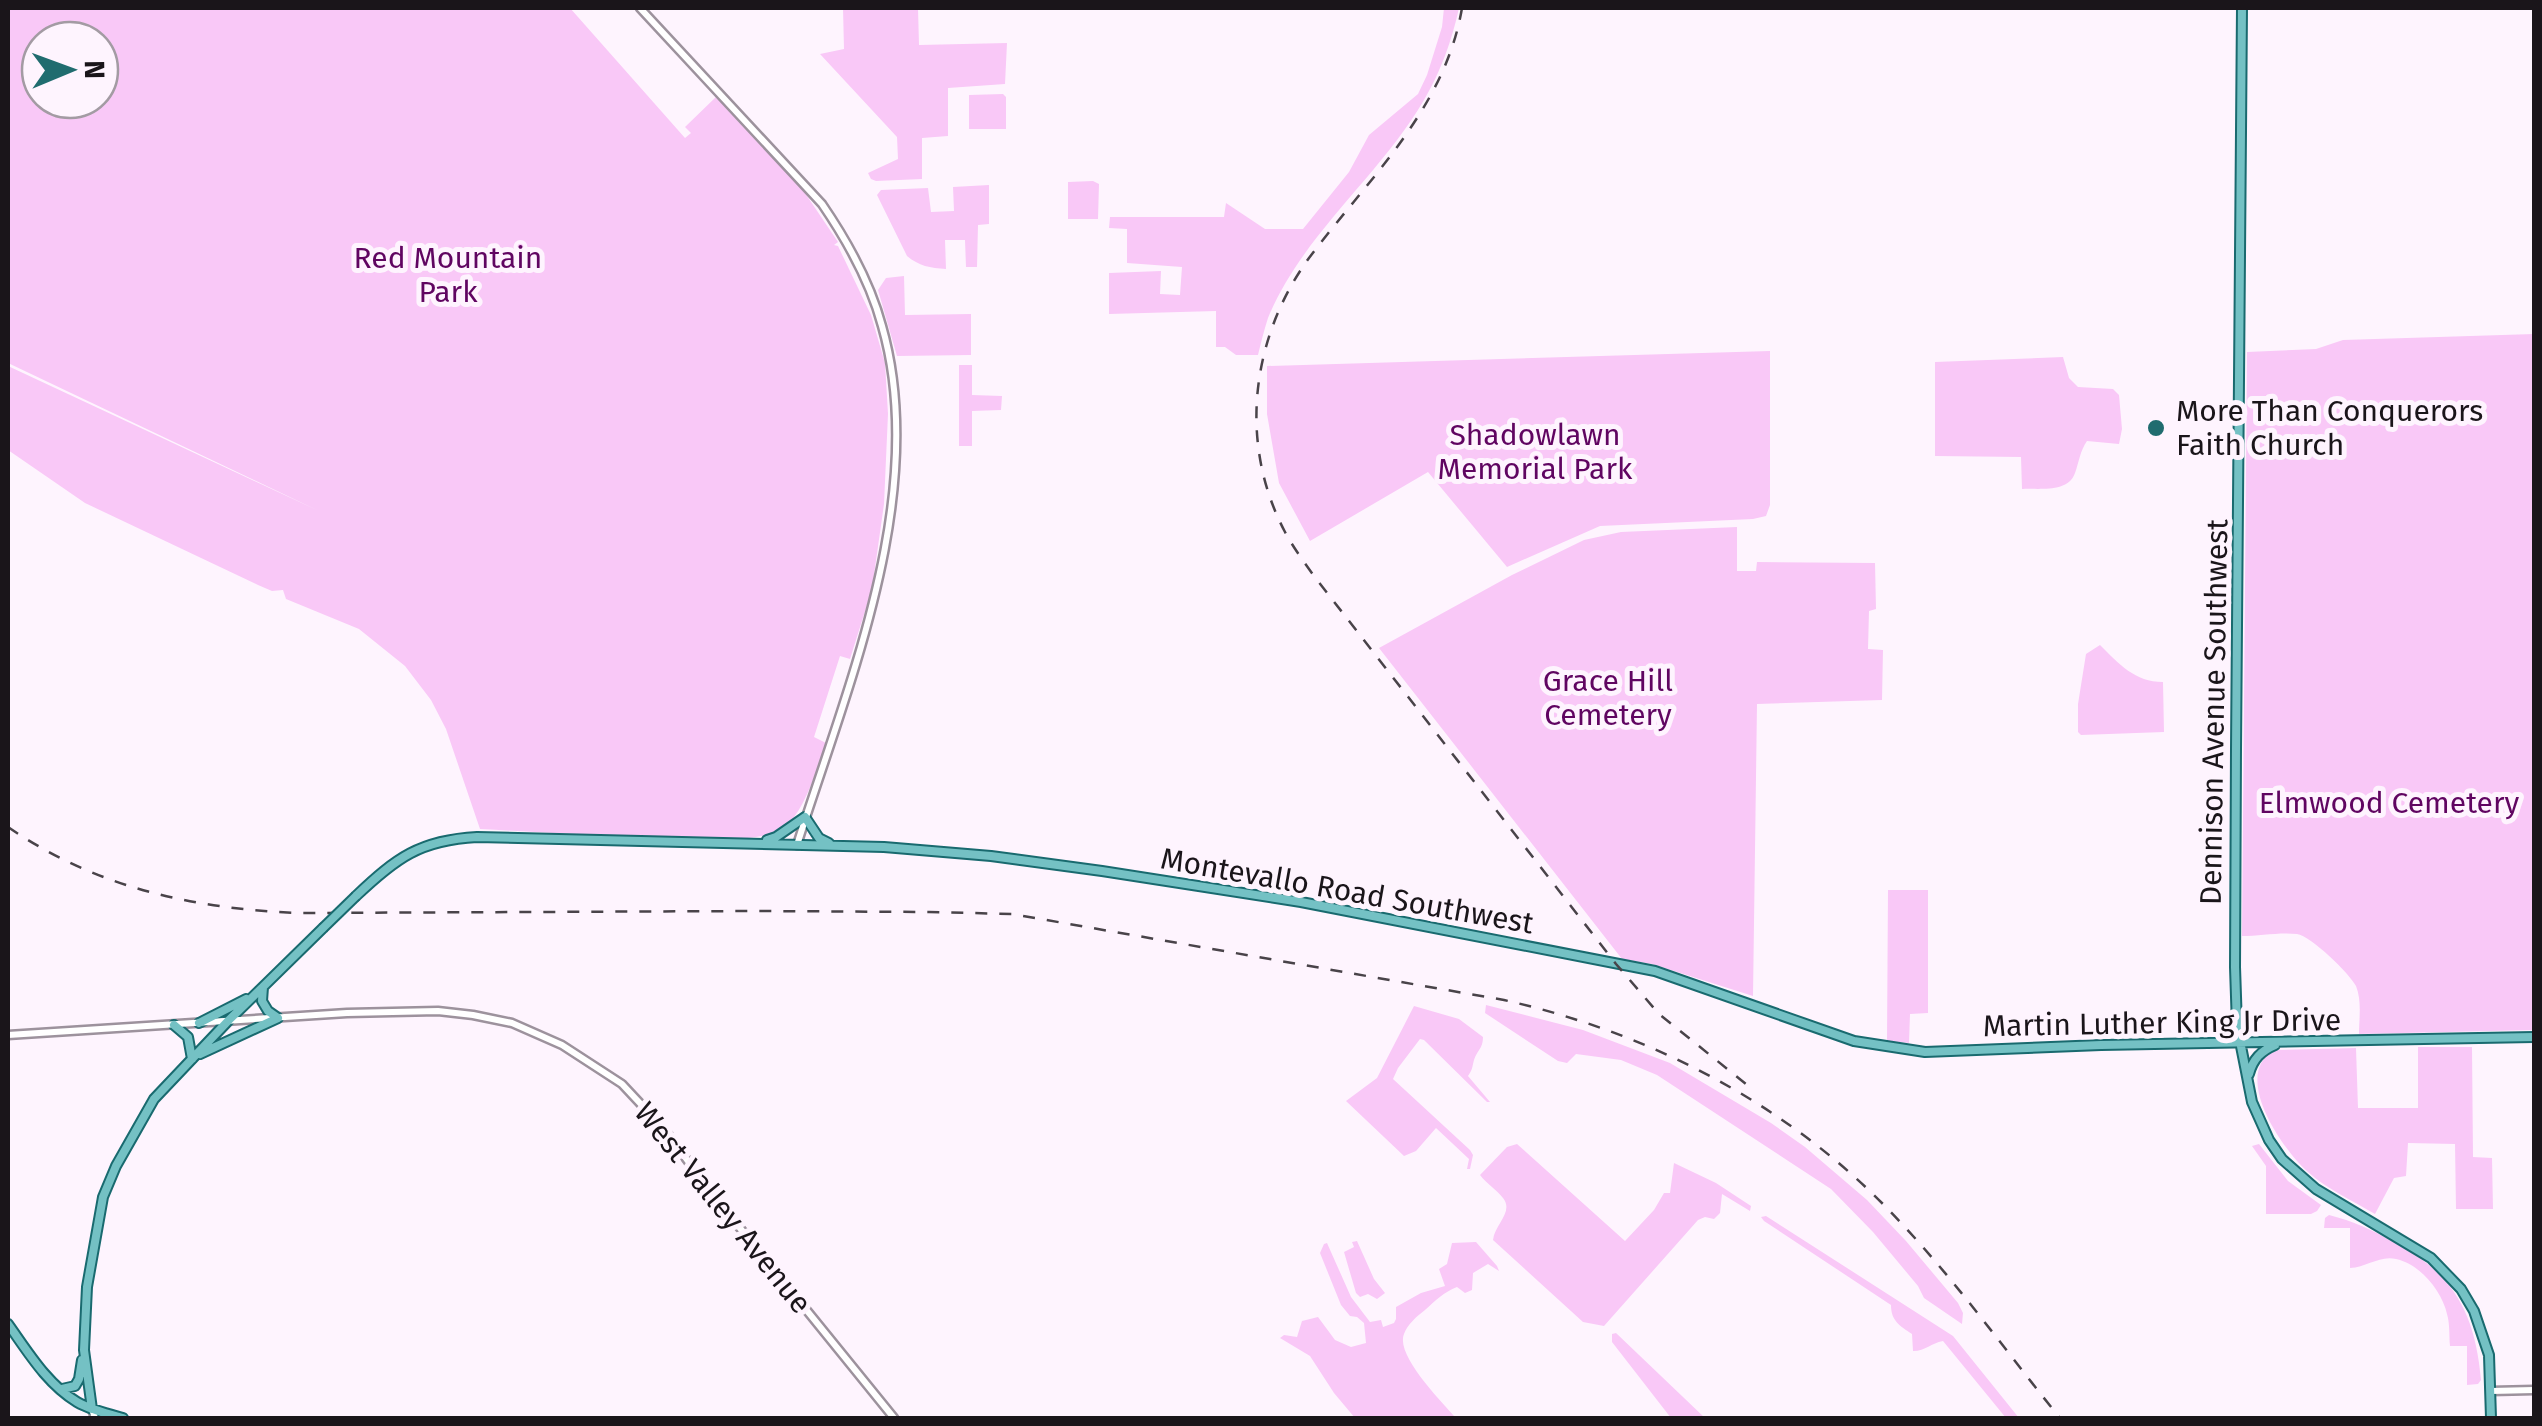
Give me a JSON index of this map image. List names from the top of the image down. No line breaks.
{"streets":{"main road":["Dennison Avenue Southwest","Montevallo Road Southwest","Martin Luther King Jr Drive"],"street":["West Valley Avenue"]},"crossings":[["Dennison Avenue Southwest","Martin Luther King Jr Drive"],["Montevallo Road Southwest","Martin Luther King Jr Drive"]],"parks":["Red Mountain Park","Shadowlawn Memorial Park","Grace Hill Cemetery","Elmwood Cemetery"],"places":["More Than Conquerors Faith Church"],"north":"right"}
